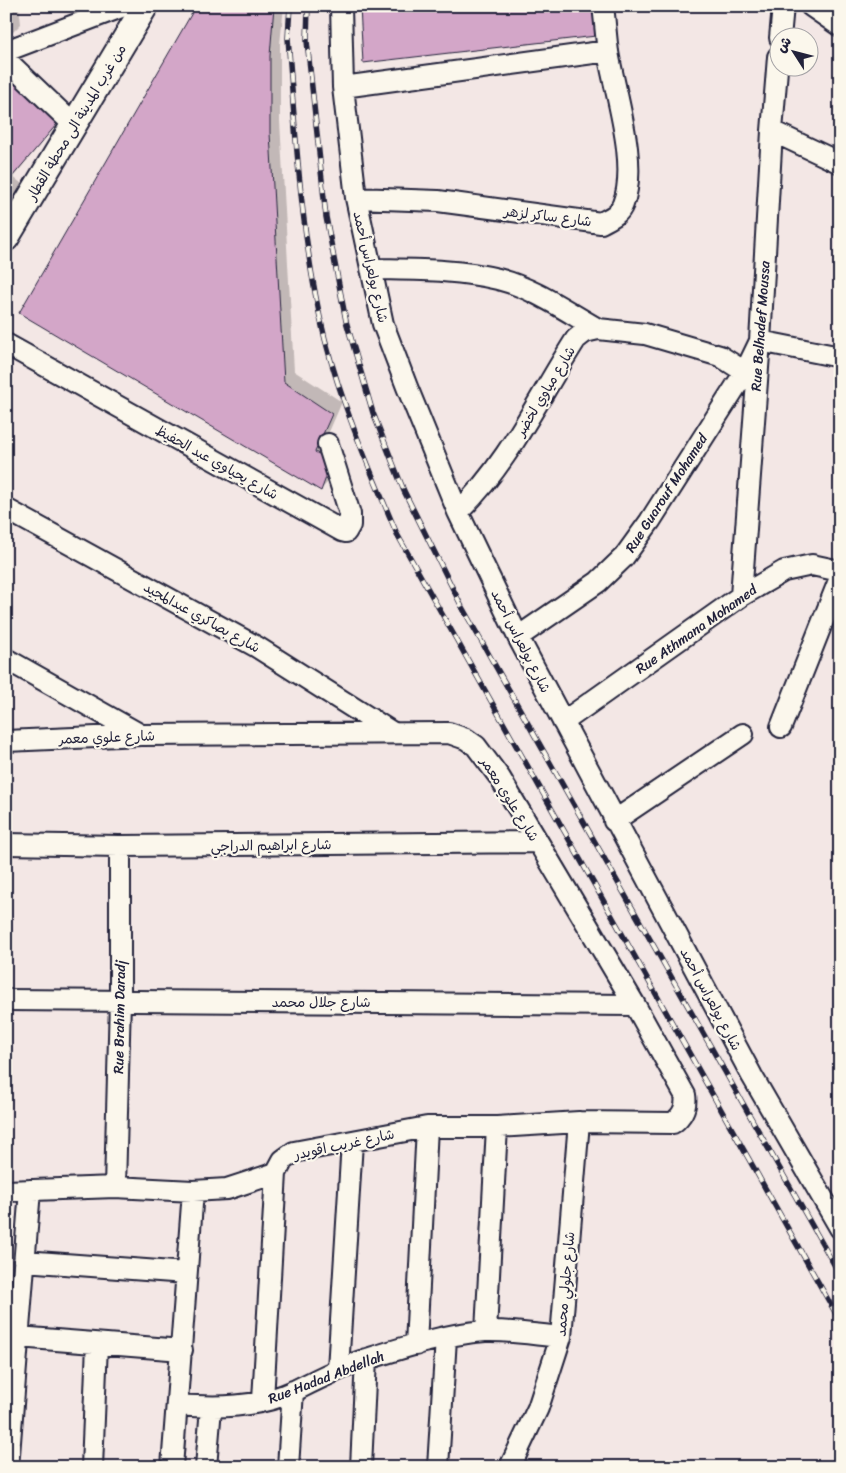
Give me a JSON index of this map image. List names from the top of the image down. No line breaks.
{"streets":{"street":["من غرب المدينة الى محطة القطار","شارع ساكر لزهر","شارع بولعراس أحمد","Rue Belhadef Moussa","شارع مياوي لخضر","شارع يحياوي عبد الحفيظ","Rue Guarouf Mohamed","شارع بصاكري عبدالمجيد","Rue Athmana Mohamed","شارع علوي معمر","شارع ابراهيم الدراجي","شارع جلال محمد","Rue Brahim Daradj","شارع غريب اقويدر","شارع جلولي محمد","Rue Hadad Abdellah"]},"crossings":[["شارع ساكر لزهر","شارع بولعراس أحمد"],["شارع بولعراس أحمد","شارع مياوي لخضر"],["شارع بولعراس أحمد","Rue Guarouf Mohamed"],["شارع بولعراس أحمد","Rue Athmana Mohamed"],["Rue Belhadef Moussa","Rue Guarouf Mohamed"],["Rue Belhadef Moussa","Rue Athmana Mohamed"],["شارع بصاكري عبدالمجيد","شارع علوي معمر"],["شارع علوي معمر","شارع ابراهيم الدراجي"],["شارع علوي معمر","شارع جلال محمد"],["شارع علوي معمر","شارع غريب اقويدر"],["شارع ابراهيم الدراجي","Rue Brahim Daradj"],["شارع جلال محمد","Rue Brahim Daradj"],["شارع غريب اقويدر","شارع جلولي محمد"],["شارع جلولي محمد","Rue Hadad Abdellah"]],"north":"top left"}
